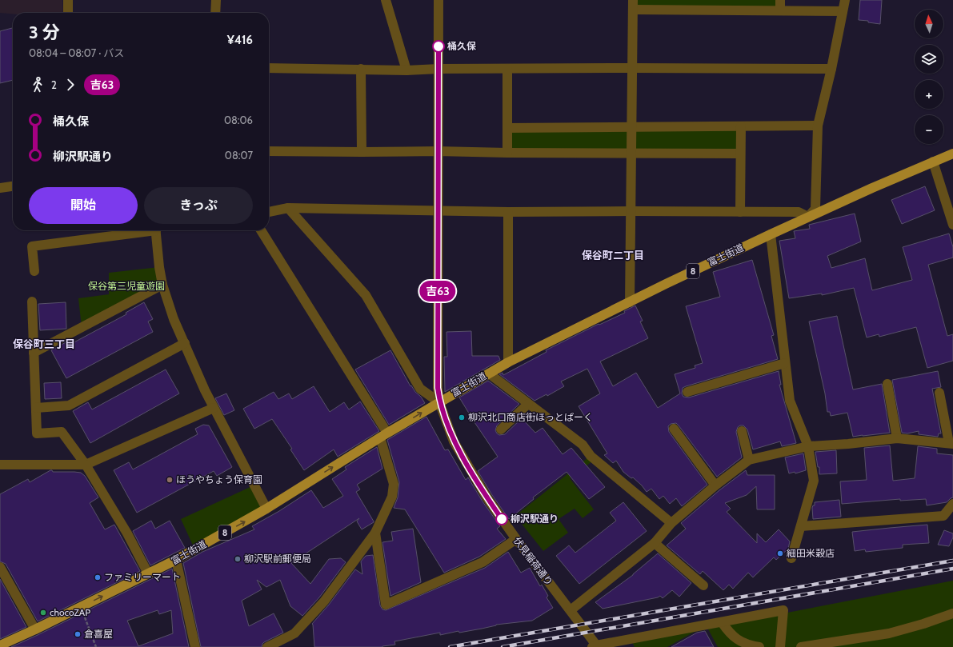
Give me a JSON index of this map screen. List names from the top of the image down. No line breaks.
{"streets":{"main road":["富士街道","8"],"street":["伏見稲荷通り"]},"crossings":[["富士街道","伏見稲荷通り"]],"one_way":["富士街道"],"districts":["保谷町二丁目","保谷町三丁目"],"parks":["保谷第三児童遊園"],"places":["桶久保","柳沢北口商店街ほっとぱーく","ほうやちょう保育園","柳沢駅通り","細田米穀店","柳沢駅前郵便局","ファミリーマート","chocoZAP","倉喜屋"],"lines":["bus line 吉63"],"north":"top","page":{"on_map":"吉63","map_buttons":["+","−"],"heading":["3 分","08:04 – 08:07 · バス","¥416"],"legs":["2","吉63"],"list":[{"name":"桶久保","value":"08:06"},{"name":"柳沢駅通り","value":"08:07"}],"buttons":["開始","きっぷ"]}}
